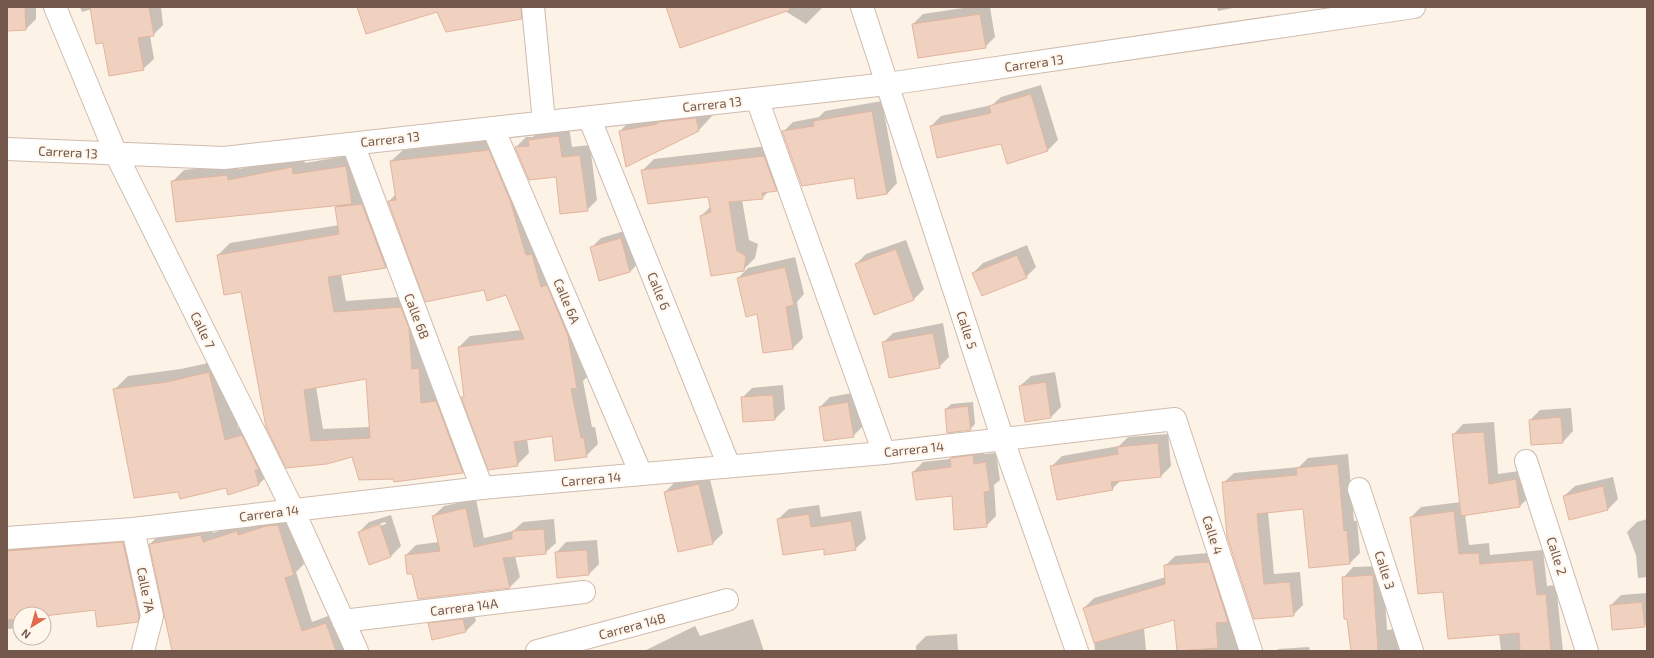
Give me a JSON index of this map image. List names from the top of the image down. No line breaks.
{"streets":{"street":["Carrera 13","Calle 6","Calle 6A","Calle 6B","Calle 7","Calle 5","Carrera 14","Calle 4","Calle 2","Calle 3","Calle 7A","Carrera 14A","Carrera 14B"]},"crossings":[["Carrera 13","Calle 6"],["Carrera 13","Calle 6A"],["Carrera 13","Calle 6B"],["Carrera 13","Calle 7"],["Carrera 13","Calle 5"],["Calle 6","Carrera 14"],["Calle 6A","Carrera 14"],["Calle 6B","Carrera 14"],["Calle 7","Carrera 14"],["Calle 7","Carrera 14A"],["Calle 5","Carrera 14"],["Carrera 14","Calle 4"],["Carrera 14","Calle 7A"]],"north":"bottom left"}
